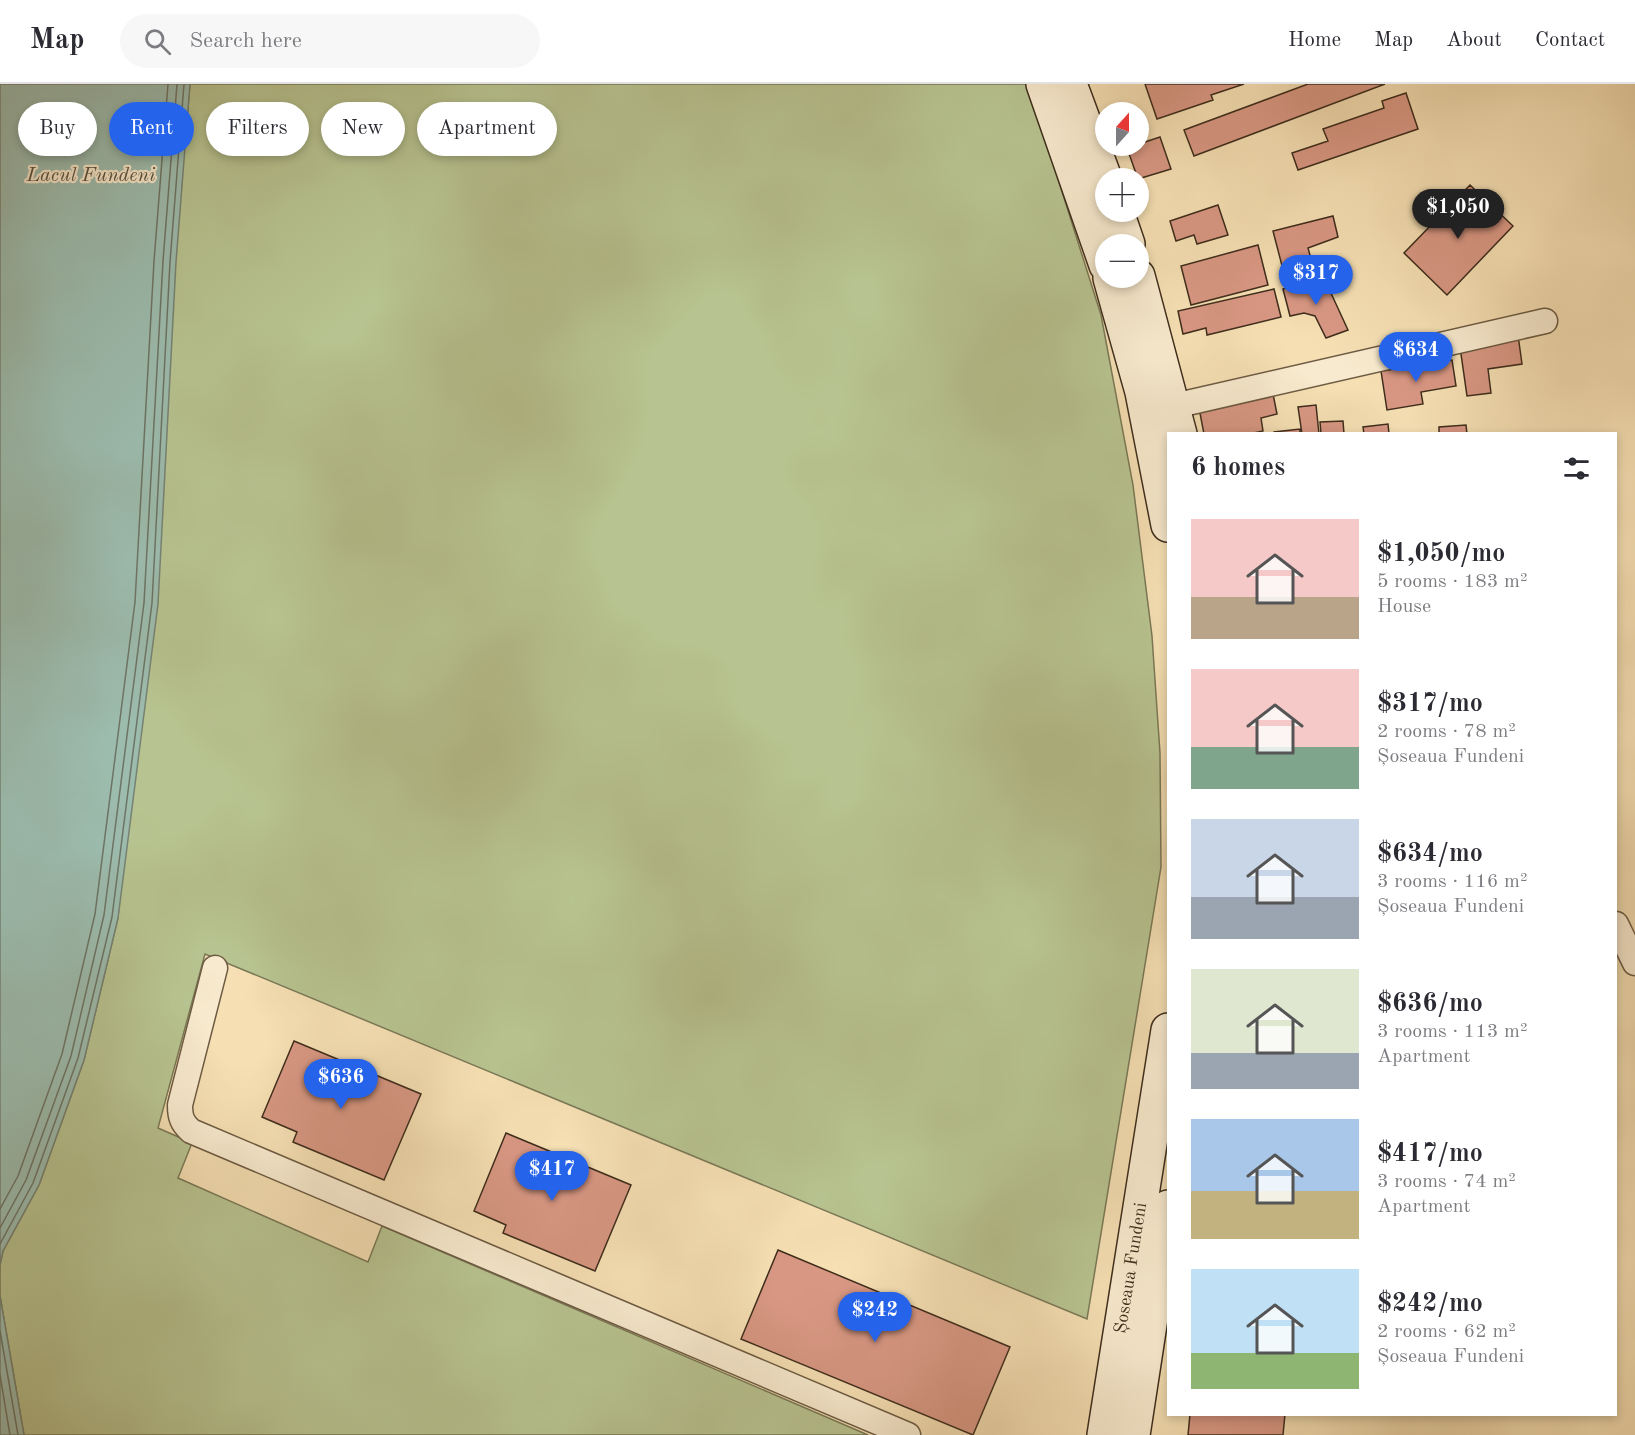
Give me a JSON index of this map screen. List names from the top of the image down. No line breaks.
{"streets":{"main road":["Șoseaua Fundeni"]},"water":["Lacul Fundeni"],"north":"top","page":{"header":"Map","search":"Search here","nav":["Home","Map","About","Contact"],"map_buttons":["+","−"],"chip":["Buy","Rent","Filters","New","Apartment"],"price":["$1,050","$317","$634","$636","$417","$242"],"heading":"6 homes","list":[{"name":"$1,050/mo","note":"5 rooms · 183 m² · House"},{"name":"$317/mo","note":"2 rooms · 78 m² · Șoseaua Fundeni"},{"name":"$634/mo","note":"3 rooms · 116 m² · Șoseaua Fundeni"},{"name":"$636/mo","note":"3 rooms · 113 m² · Apartment"},{"name":"$417/mo","note":"3 rooms · 74 m² · Apartment"},{"name":"$242/mo","note":"2 rooms · 62 m² · Șoseaua Fundeni"}]}}
